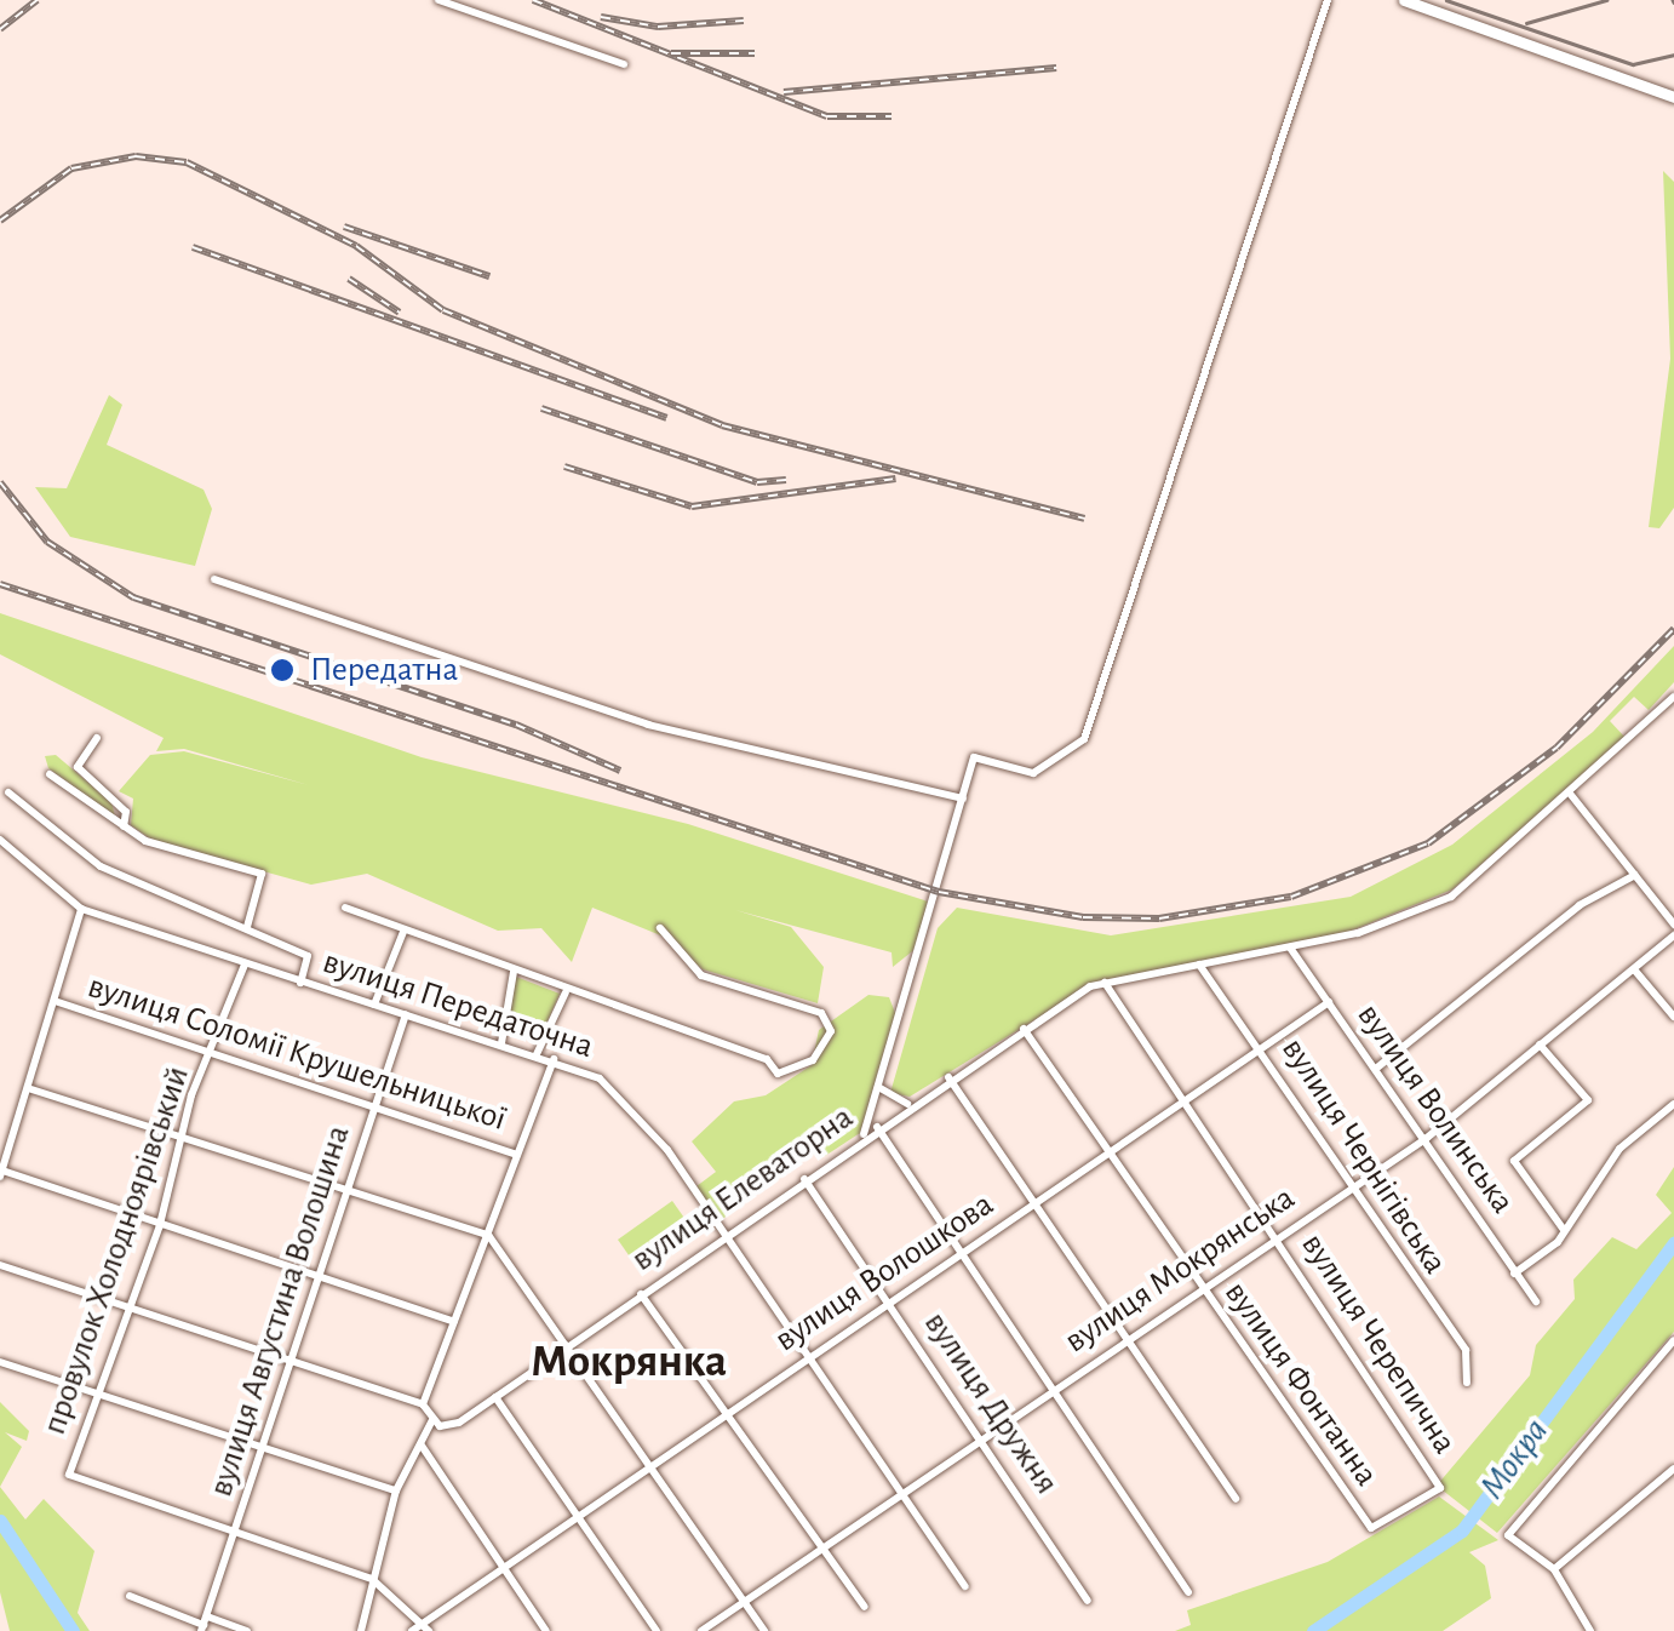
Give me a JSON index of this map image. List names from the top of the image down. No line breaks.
{"streets":{"street":["вулиця Передаточна","вулиця Соломії Крушельницької","вулиця Волинська","вулиця Чернігівська","вулиця Елеваторна","провулок Холодноярівський","вулиця Мокрянська","вулиця Волошкова","вулиця Августина Волошина","вулиця Черепична","вулиця Фонтанна","вулиця Дружня"]},"crossings":[["вулиця Передаточна","вулиця Елеваторна"],["вулиця Передаточна","провулок Холодноярівський"],["вулиця Передаточна","вулиця Мокрянська"],["вулиця Передаточна","вулиця Волошкова"],["вулиця Передаточна","вулиця Августина Волошина"],["вулиця Соломії Крушельницької","провулок Холодноярівський"],["вулиця Соломії Крушельницької","вулиця Августина Волошина"],["вулиця Волинська","вулиця Елеваторна"],["вулиця Волинська","вулиця Мокрянська"],["вулиця Волинська","вулиця Волошкова"],["вулиця Чернігівська","вулиця Елеваторна"],["вулиця Чернігівська","вулиця Мокрянська"],["вулиця Чернігівська","вулиця Волошкова"],["вулиця Елеваторна","вулиця Черепична"],["вулиця Елеваторна","вулиця Фонтанна"],["вулиця Елеваторна","вулиця Дружня"],["провулок Холодноярівський","вулиця Августина Волошина"],["вулиця Мокрянська","вулиця Черепична"],["вулиця Мокрянська","вулиця Фонтанна"],["вулиця Мокрянська","вулиця Дружня"],["вулиця Волошкова","вулиця Черепична"],["вулиця Волошкова","вулиця Фонтанна"],["вулиця Волошкова","вулиця Дружня"],["вулиця Черепична","вулиця Фонтанна"]],"districts":["Мокрянка"],"water":["Мокра"],"places":["Передатна"]}
